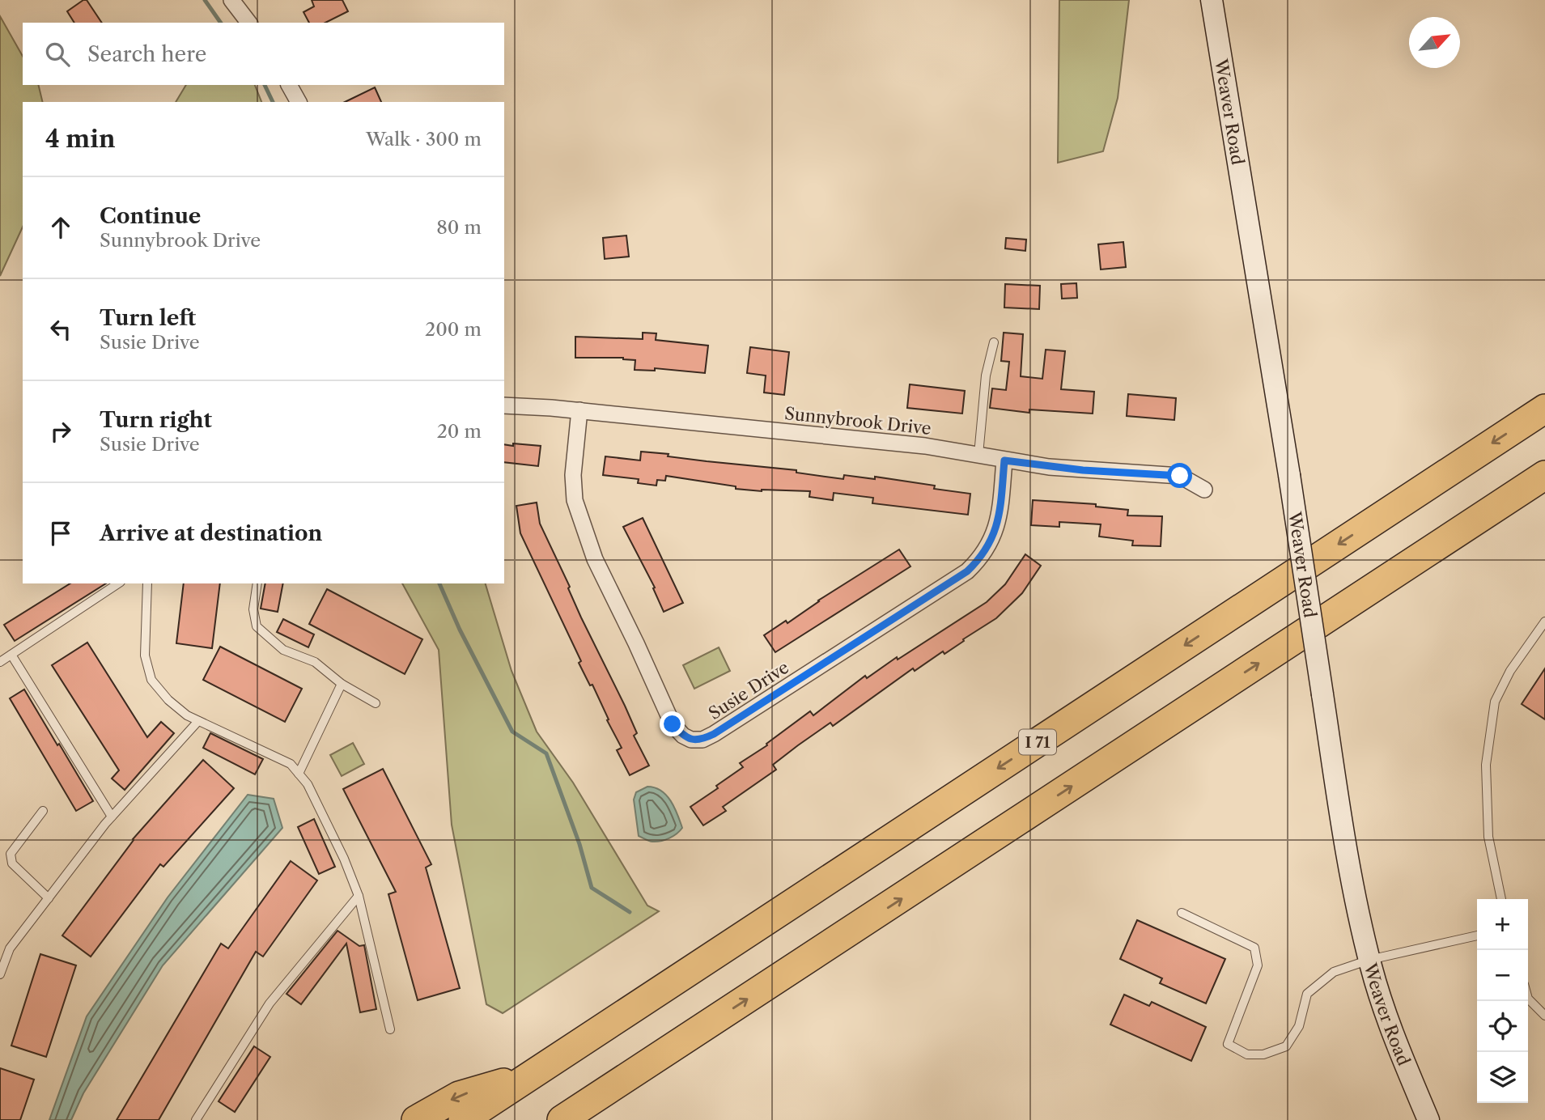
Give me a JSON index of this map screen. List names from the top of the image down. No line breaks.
{"streets":{"highway":["I 71"],"main road":["Weaver Road"],"street":["Sunnybrook Drive","Susie Drive"]},"crossings":[["Sunnybrook Drive","Susie Drive"]],"north":"top right","page":{"search":"Search here","heading":["4 min","Walk · 300 m"],"list":[["Continue","Sunnybrook Drive","80 m"],["Turn left","Susie Drive","200 m"],["Turn right","Susie Drive","20 m"],"Arrive at destination"],"map_buttons":["+","−"]}}
